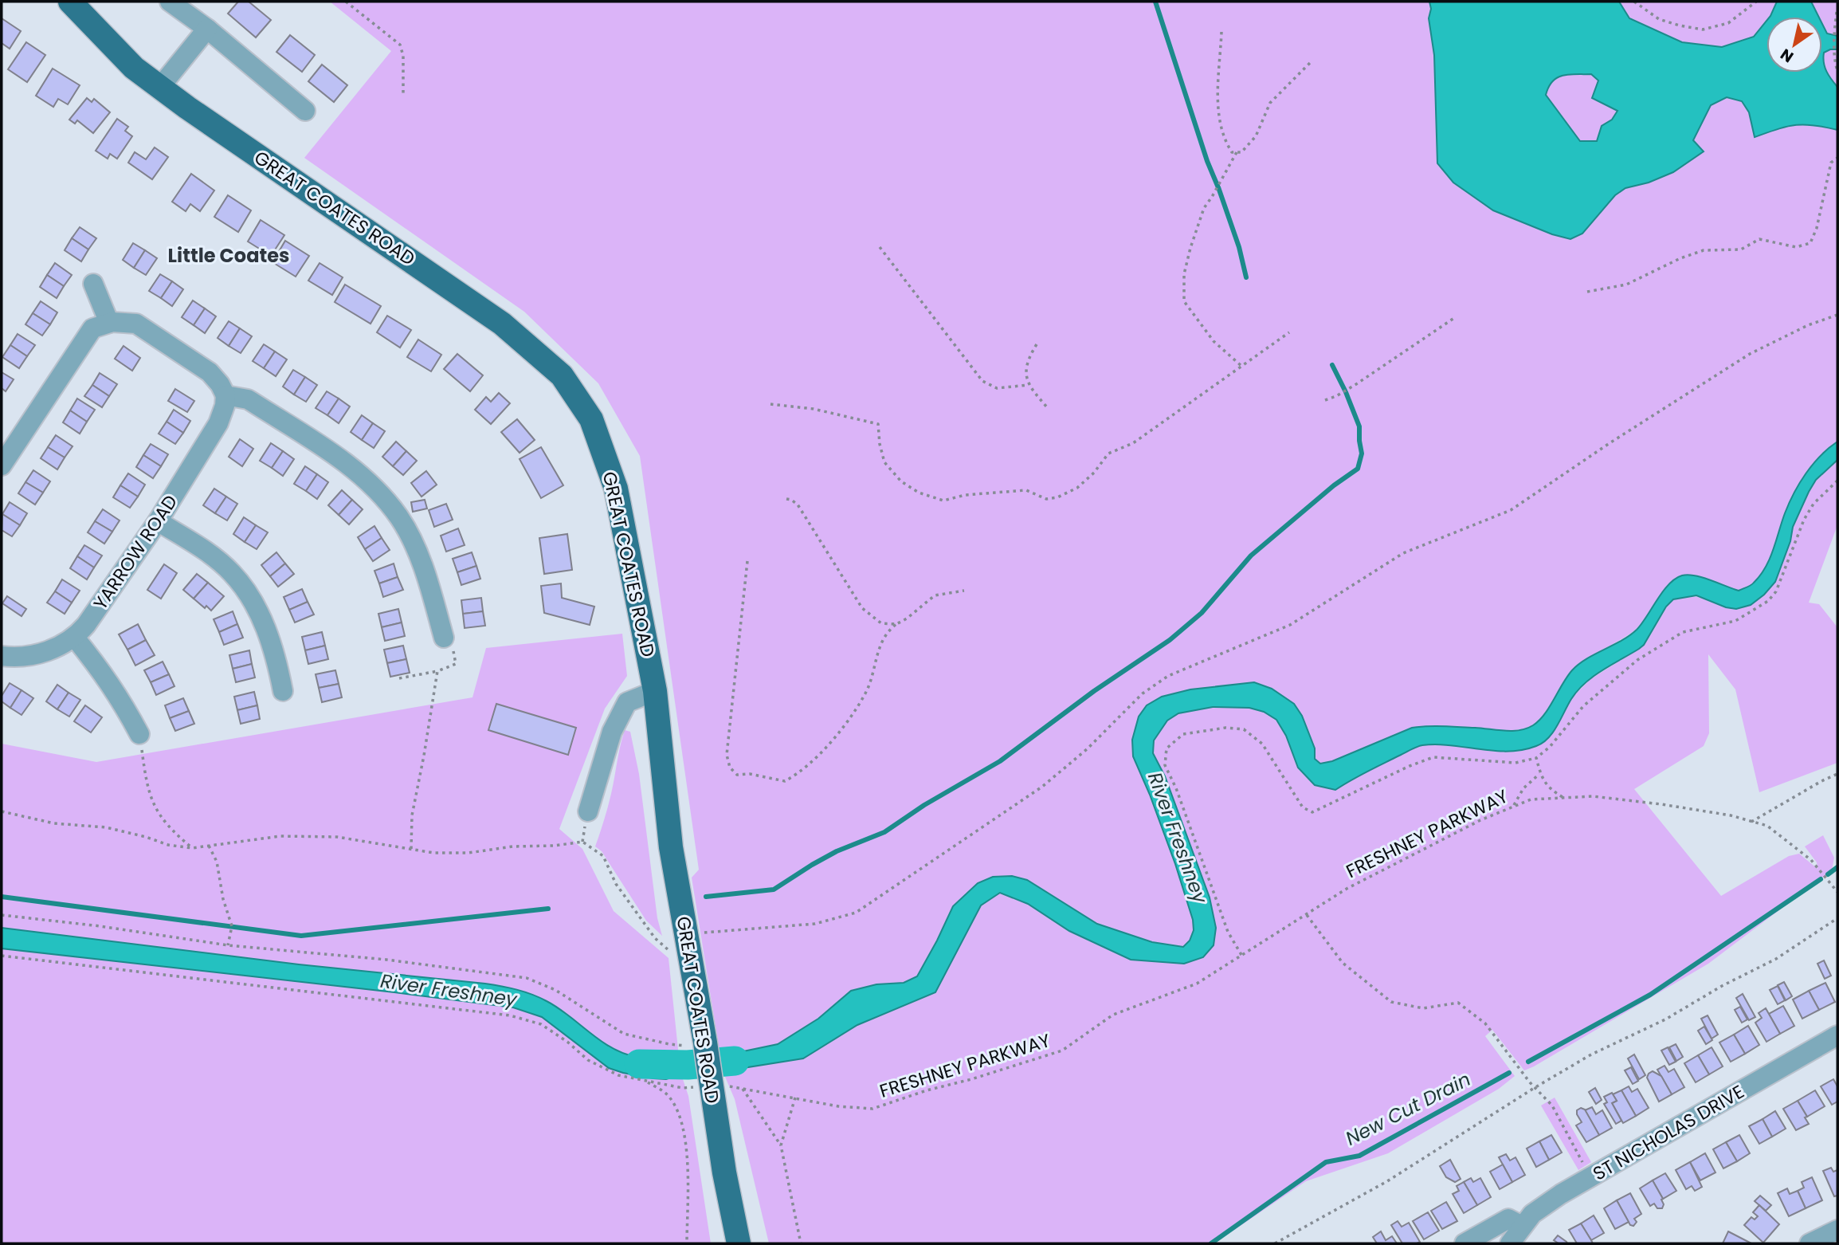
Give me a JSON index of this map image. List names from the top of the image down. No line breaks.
{"streets":{"main road":["GREAT COATES ROAD"],"street":["YARROW ROAD","ST NICHOLAS DRIVE"],"path":["FRESHNEY PARKWAY"]},"crossings":[["GREAT COATES ROAD","FRESHNEY PARKWAY"]],"districts":["Little Coates"],"water":["River Freshney","New Cut Drain"],"north":"bottom left"}
